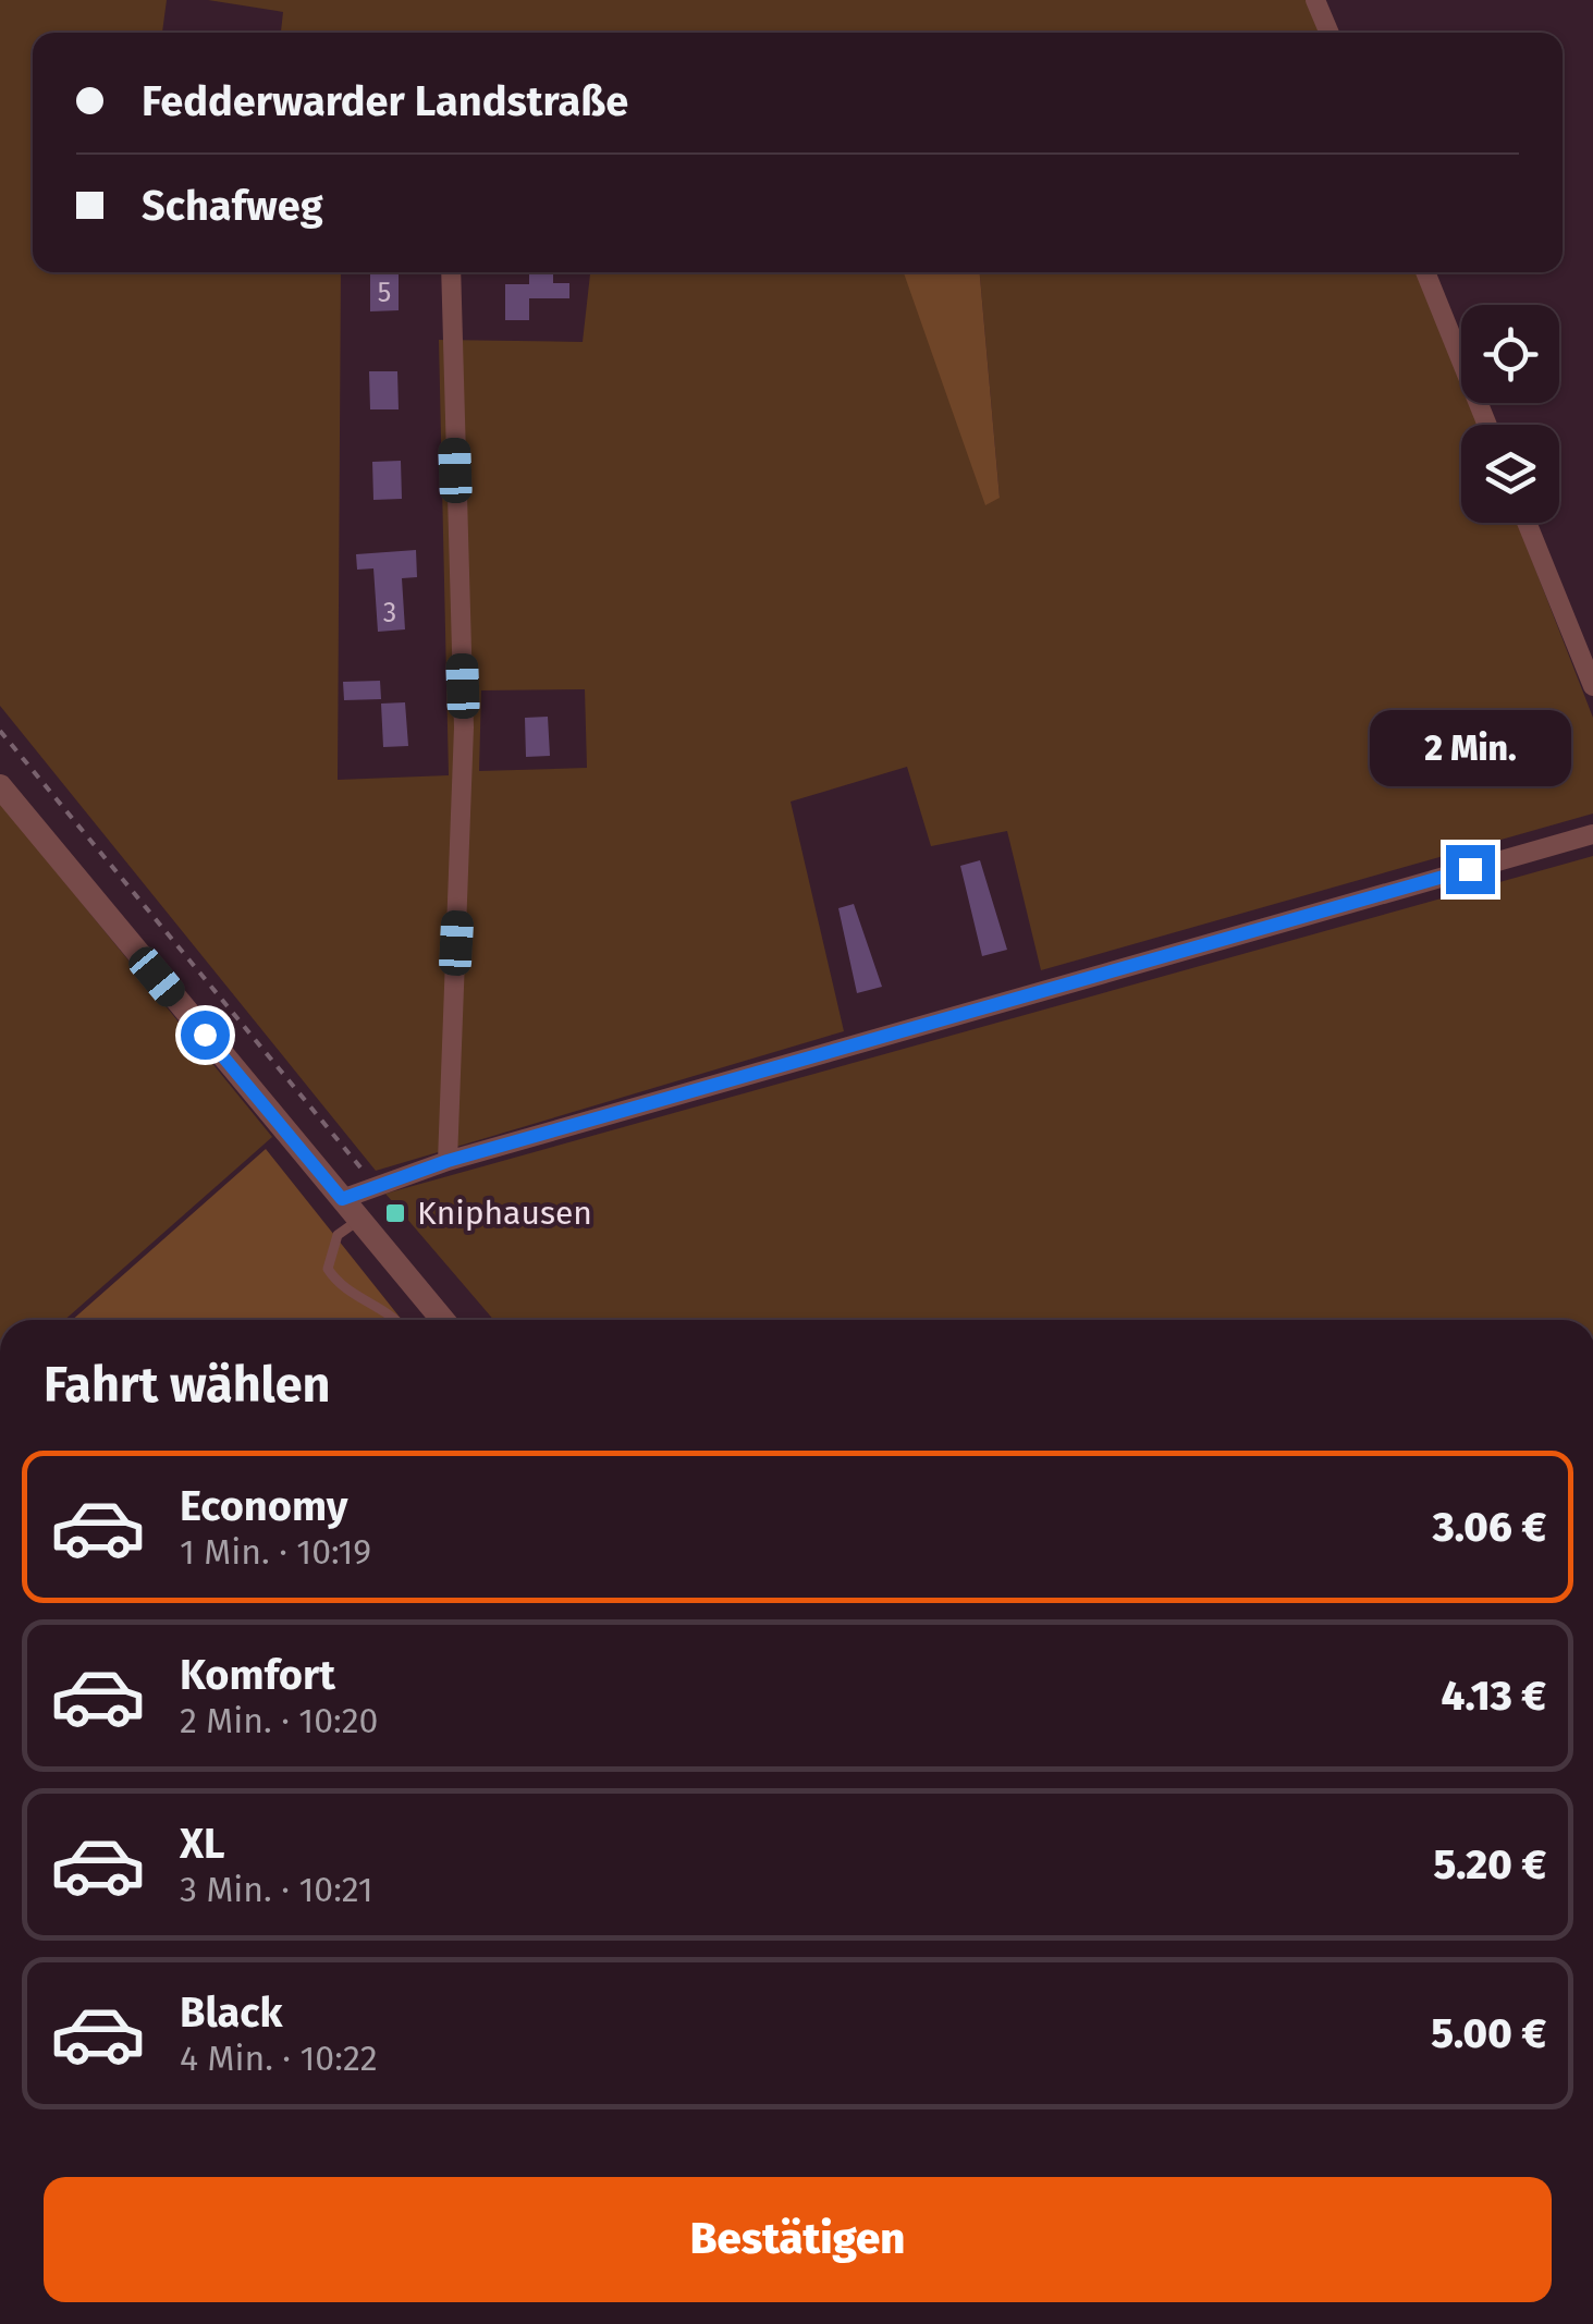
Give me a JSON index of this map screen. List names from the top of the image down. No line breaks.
{"places":{"transit":["Kniphausen"]},"house_numbers":["5","3"],"page":{"banner":["Fedderwarder Landstraße","Schafweg"],"bubble":"2 Min.","heading":"Fahrt wählen","list":[{"name":"Economy","note":"1 Min. · 10:19","value":"3.06 €"},{"name":"Komfort","note":"2 Min. · 10:20","value":"4.13 €"},{"name":"XL","note":"3 Min. · 10:21","value":"5.20 €"},{"name":"Black","note":"4 Min. · 10:22","value":"5.00 €"}],"buttons":"Bestätigen"}}
